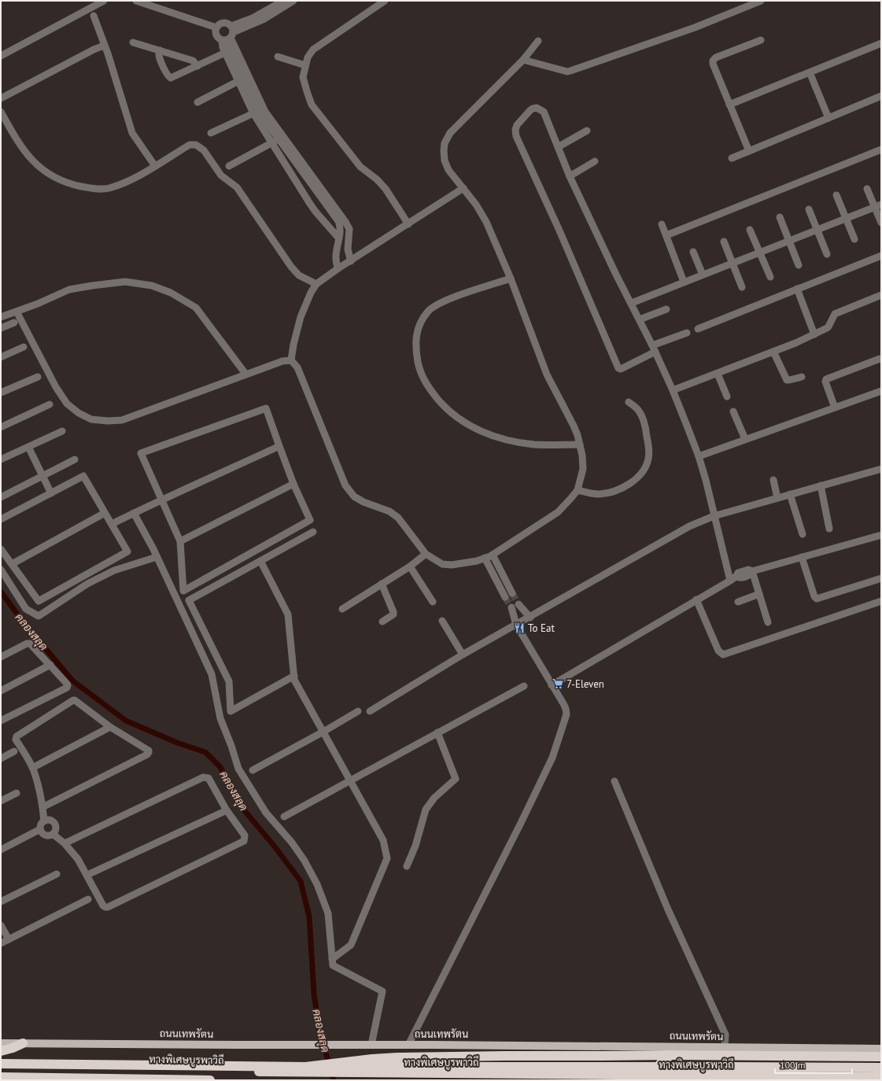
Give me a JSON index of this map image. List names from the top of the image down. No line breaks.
{"streets":{"highway":["ทางพิเศษบูรพาวิถี"],"main road":["ถนนเทพรัตน"]},"water":["คลองสลุด"],"places":{"restaurant":["To Eat"],"supermarket":["7-Eleven"]},"scale_bar":"100 m"}
